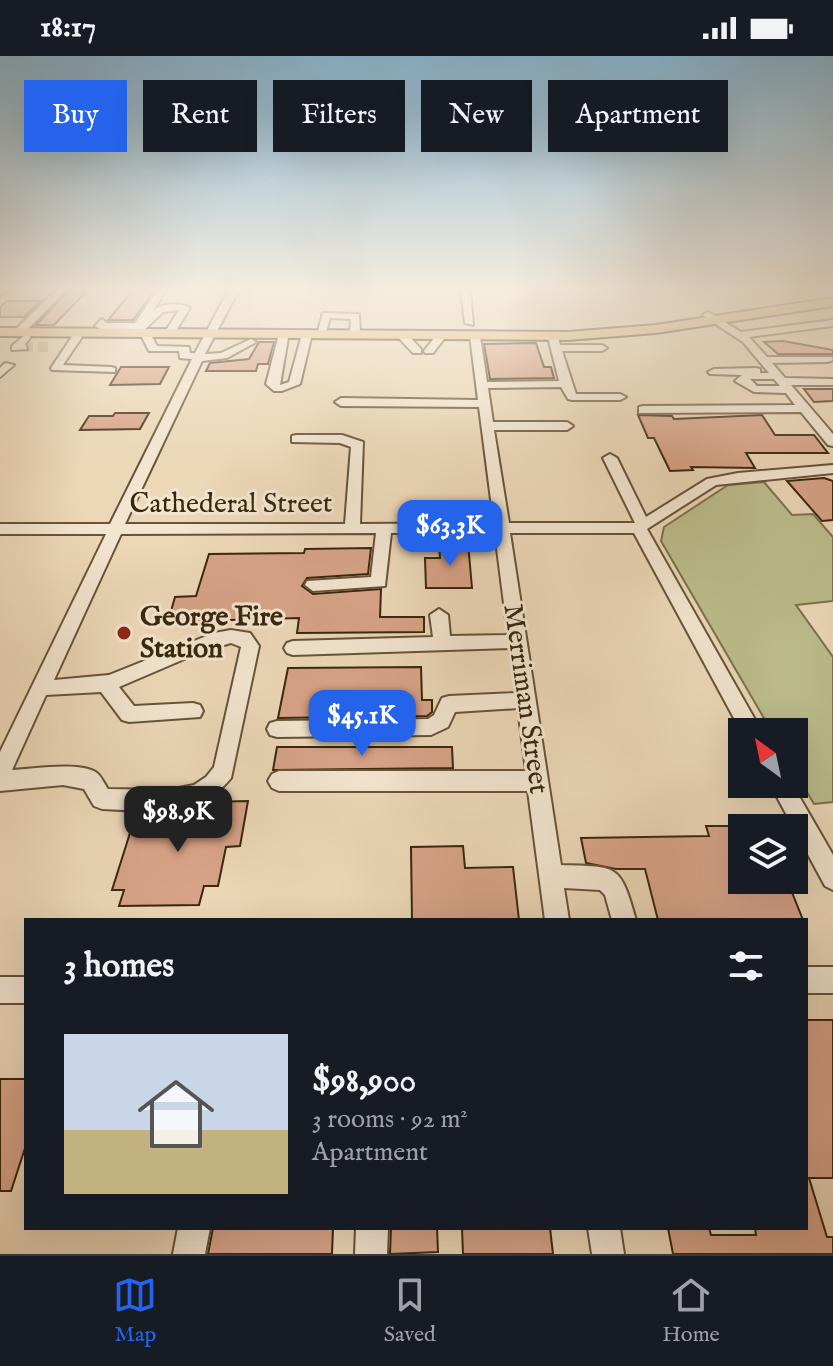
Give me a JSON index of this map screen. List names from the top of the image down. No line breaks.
{"streets":{"street":["Cathederal Street","Merriman Street"]},"crossings":[["Cathederal Street","Merriman Street"]],"places":["George Fire Station"],"north":"top left","page":{"status":"18:17","chip":["Buy","Rent","Filters","New","Apartment"],"price":["$63.3K","$45.1K","$98.9K"],"heading":"3 homes","list":[{"name":"$98,900","note":"3 rooms · 92 m² · Apartment"}],"tabs":["Map","Saved","Home"]}}
